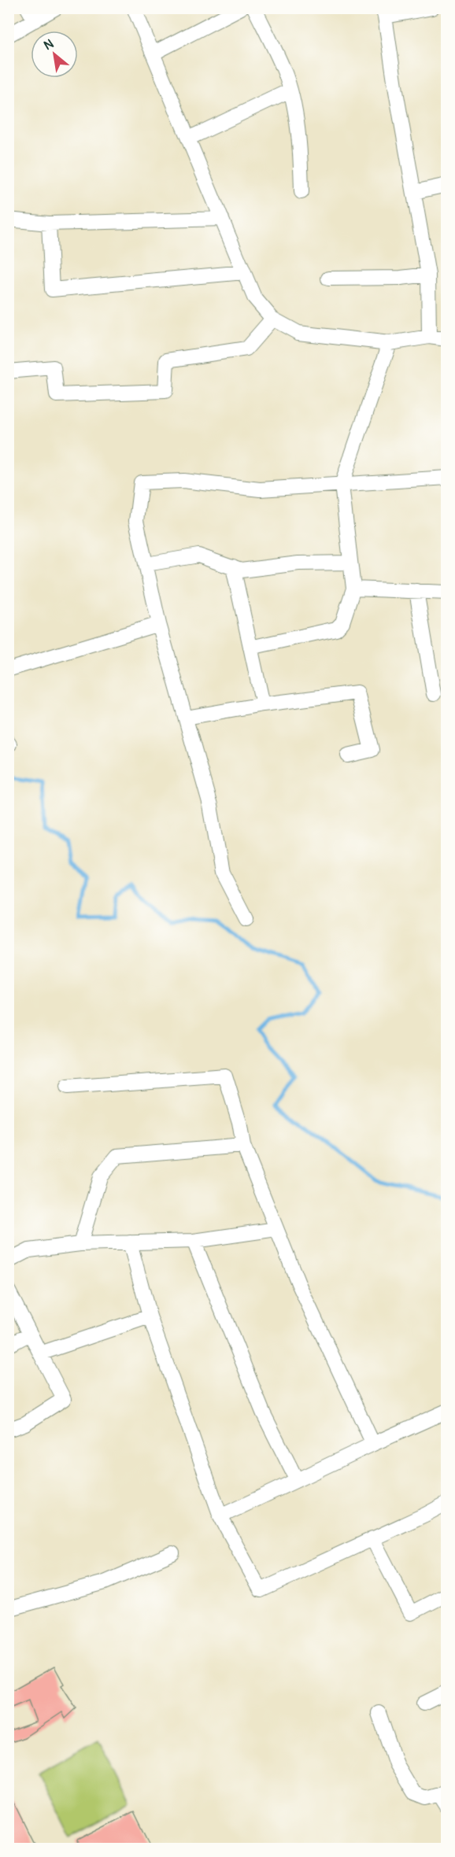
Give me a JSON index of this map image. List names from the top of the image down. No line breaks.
{"north":"top left"}
